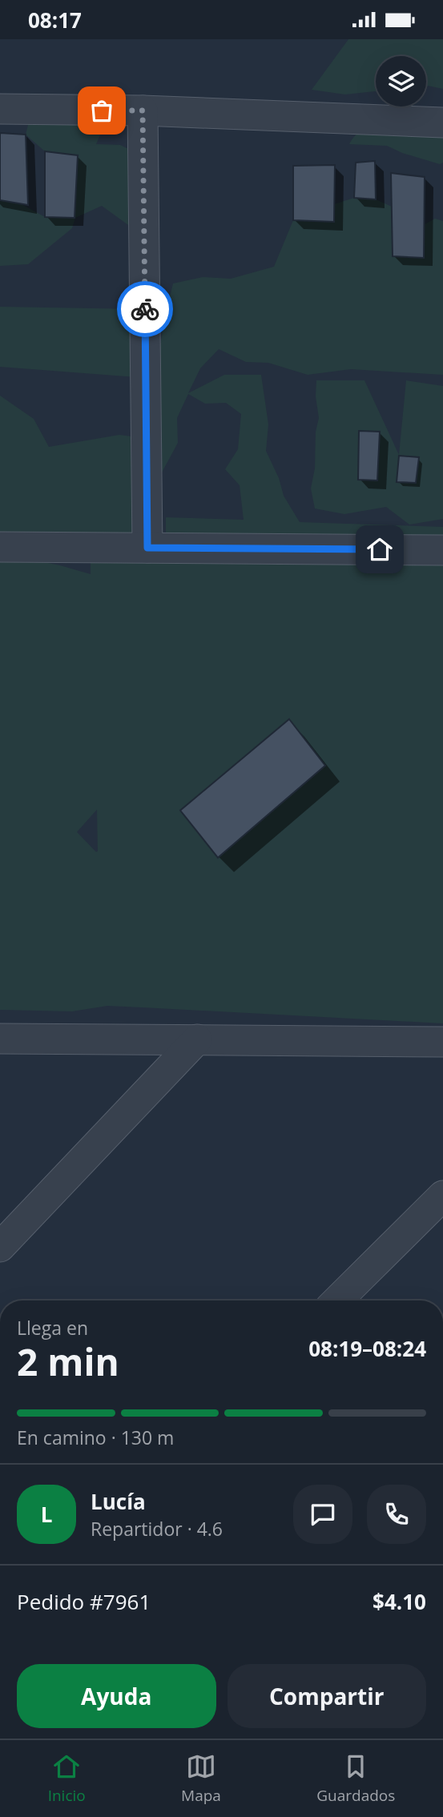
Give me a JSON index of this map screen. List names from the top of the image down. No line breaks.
{"page":{"status":"08:17","heading":["2 min","Llega en","08:19–08:24"],"panel":["Lucía","Repartidor · 4.6","Pedido #7961","$4.10"],"bar":"En camino · 130 m","round":"L","buttons":["Ayuda","Compartir"],"tabs":["Inicio","Mapa","Guardados"]}}
